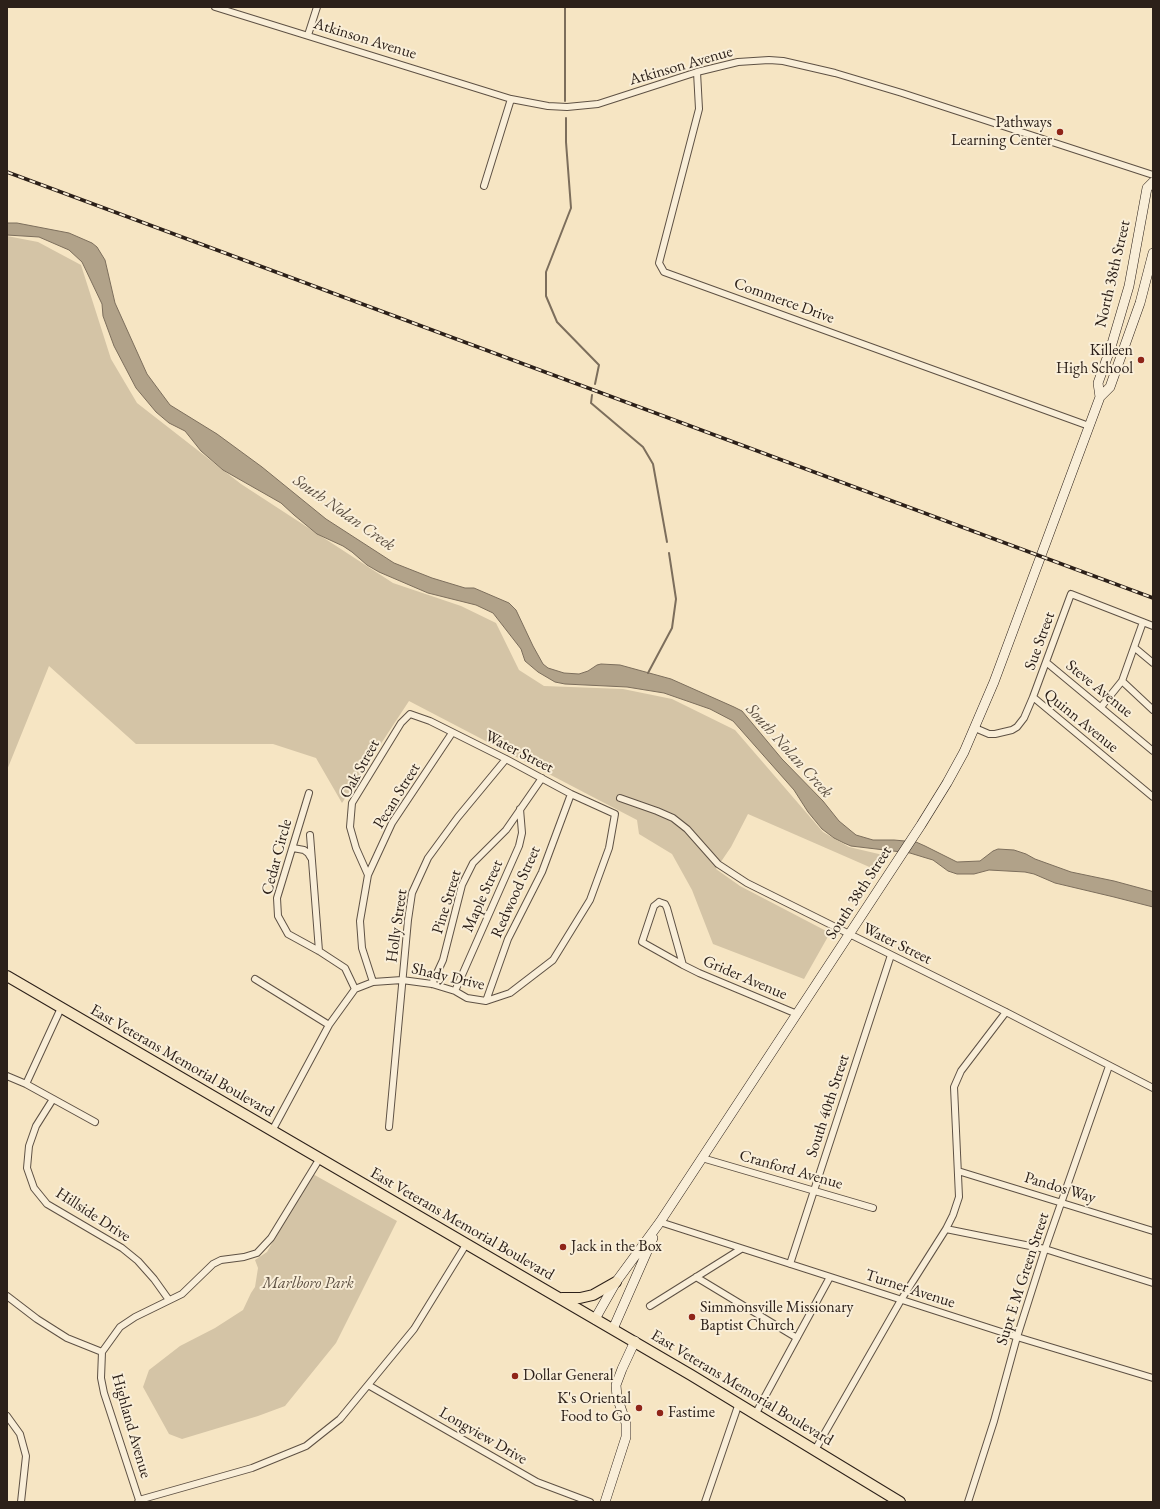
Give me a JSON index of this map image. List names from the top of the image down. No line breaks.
{"streets":{"main road":["North 38th Street","South 38th Street","East Veterans Memorial Boulevard"],"street":["Atkinson Avenue","Commerce Drive","Sue Street","Steve Avenue","Quinn Avenue","Water Street","Oak Street","Pecan Street","Cedar Circle","Redwood Street","Maple Street","Pine Street","Holly Street","Shady Drive","Grider Avenue","South 40th Street","Cranford Avenue","Pandos Way","Hillside Drive","Supt E M Green Street","Turner Avenue","Highland Avenue","Longview Drive"]},"crossings":[["Atkinson Avenue","Commerce Drive"],["North 38th Street","Commerce Drive"],["North 38th Street","South 38th Street"],["Sue Street","Steve Avenue"],["Sue Street","Quinn Avenue"],["Quinn Avenue","South 38th Street"],["Water Street","Oak Street"],["Water Street","Pecan Street"],["Water Street","Redwood Street"],["Water Street","South 38th Street"],["Water Street","Pine Street"],["Water Street","Holly Street"],["Water Street","Shady Drive"],["Water Street","South 40th Street"],["Water Street","Supt E M Green Street"],["Oak Street","Pecan Street"],["Cedar Circle","Shady Drive"],["Redwood Street","Shady Drive"],["South 38th Street","Grider Avenue"],["South 38th Street","East Veterans Memorial Boulevard"],["South 38th Street","Cranford Avenue"],["South 38th Street","Turner Avenue"],["Maple Street","Pine Street"],["Maple Street","Shady Drive"],["Pine Street","Shady Drive"],["Holly Street","Shady Drive"],["South 40th Street","Cranford Avenue"],["South 40th Street","Turner Avenue"],["Pandos Way","Supt E M Green Street"],["Supt E M Green Street","Turner Avenue"]],"water":["South Nolan Creek"],"parks":["Marlboro Park"],"places":["Pathways Learning Center","Killeen High School","Jack in the Box","Simmonsville Missionary Baptist Church","Dollar General","K's Oriental Food to Go","Fastime"]}
